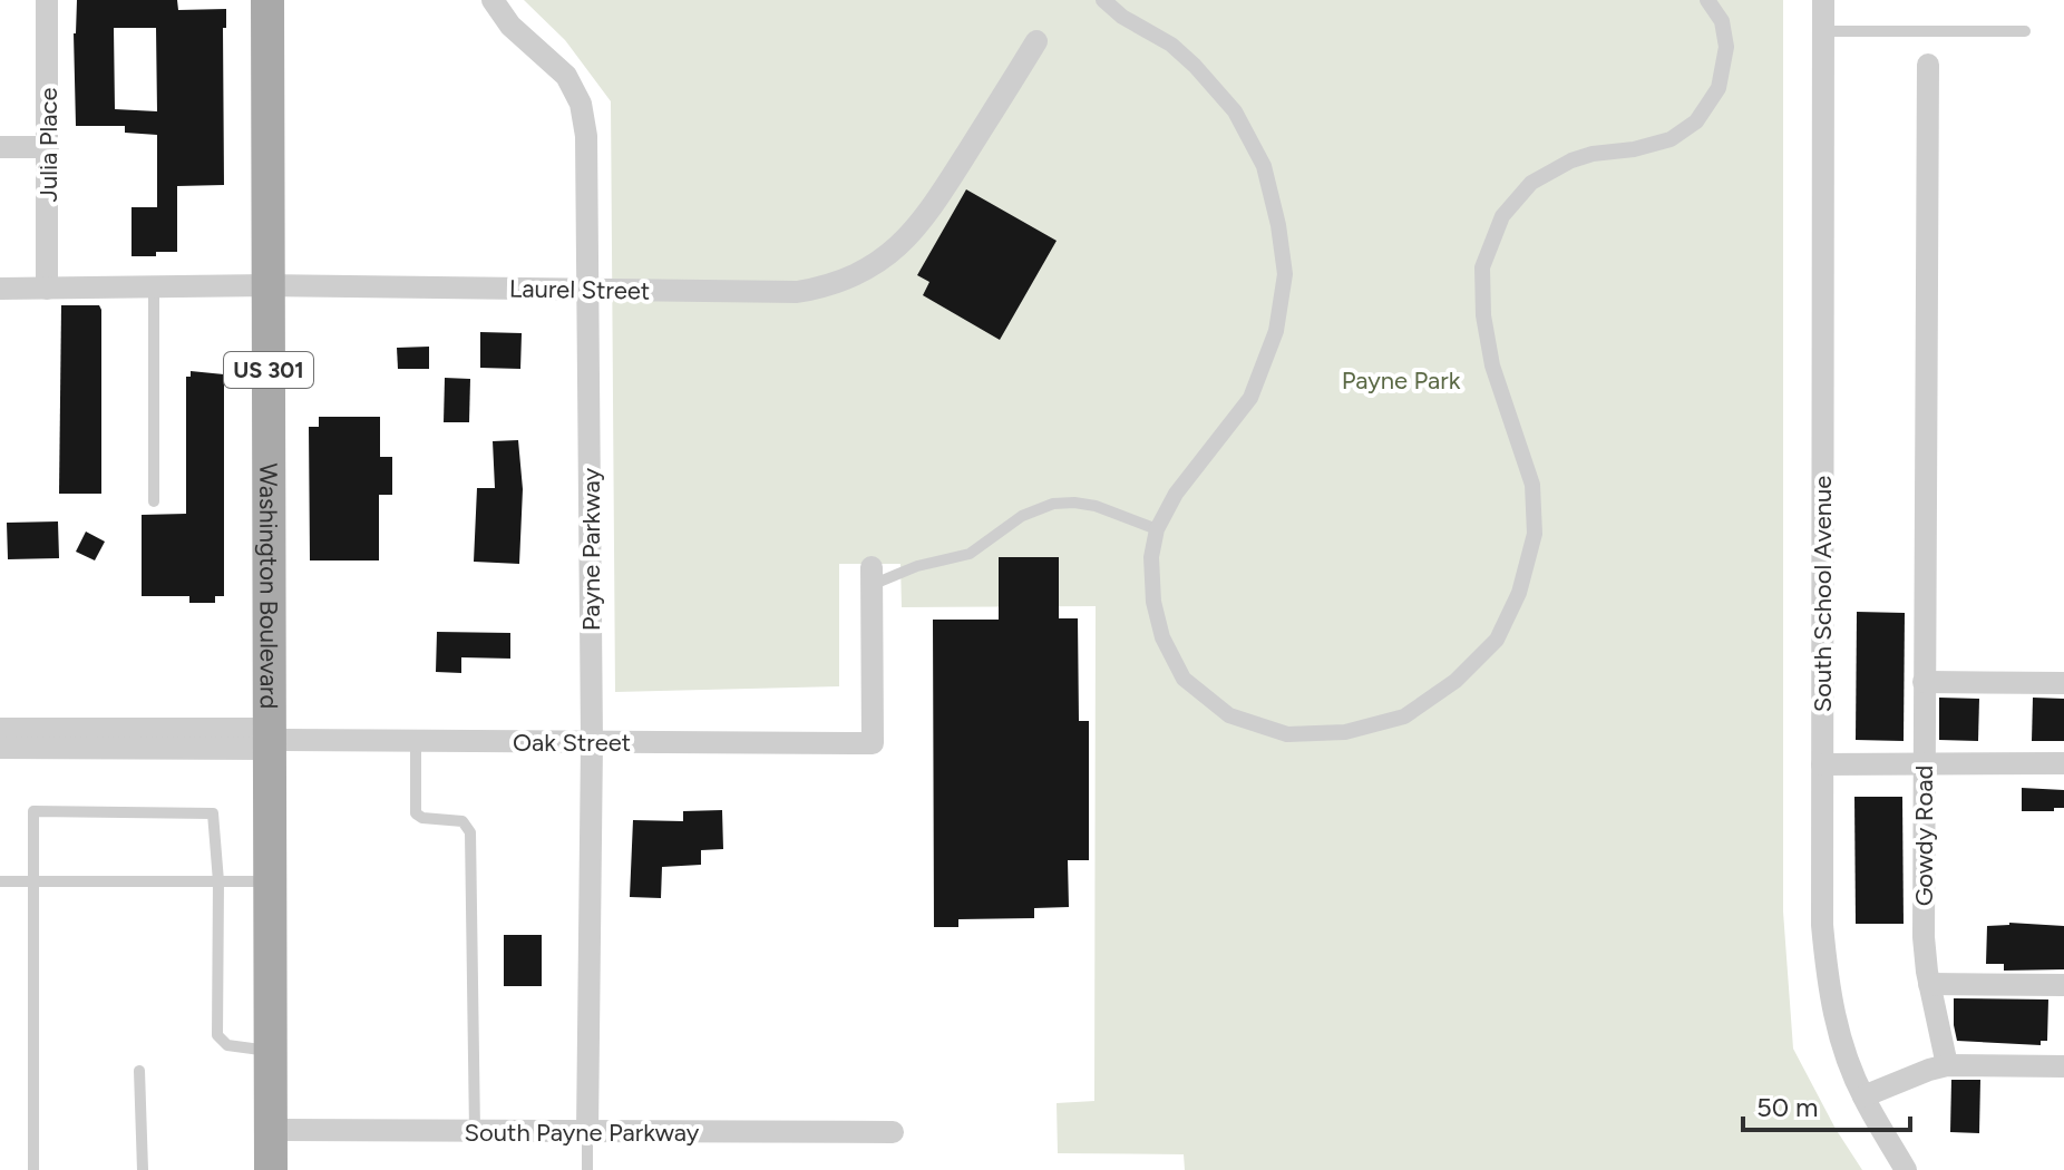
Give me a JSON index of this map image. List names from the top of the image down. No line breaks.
{"streets":{"main road":["US 301","Washington Boulevard"],"street":["Julia Place","Laurel Street","Payne Parkway","South School Avenue","Oak Street","Gowdy Road","South Payne Parkway"]},"crossings":[["Julia Place","Laurel Street"],["Laurel Street","Payne Parkway"],["Laurel Street","Washington Boulevard"],["Payne Parkway","Oak Street"],["Payne Parkway","South Payne Parkway"],["Washington Boulevard","Oak Street"],["Washington Boulevard","South Payne Parkway"]],"parks":["Payne Park"],"scale_bar":"50 m"}
